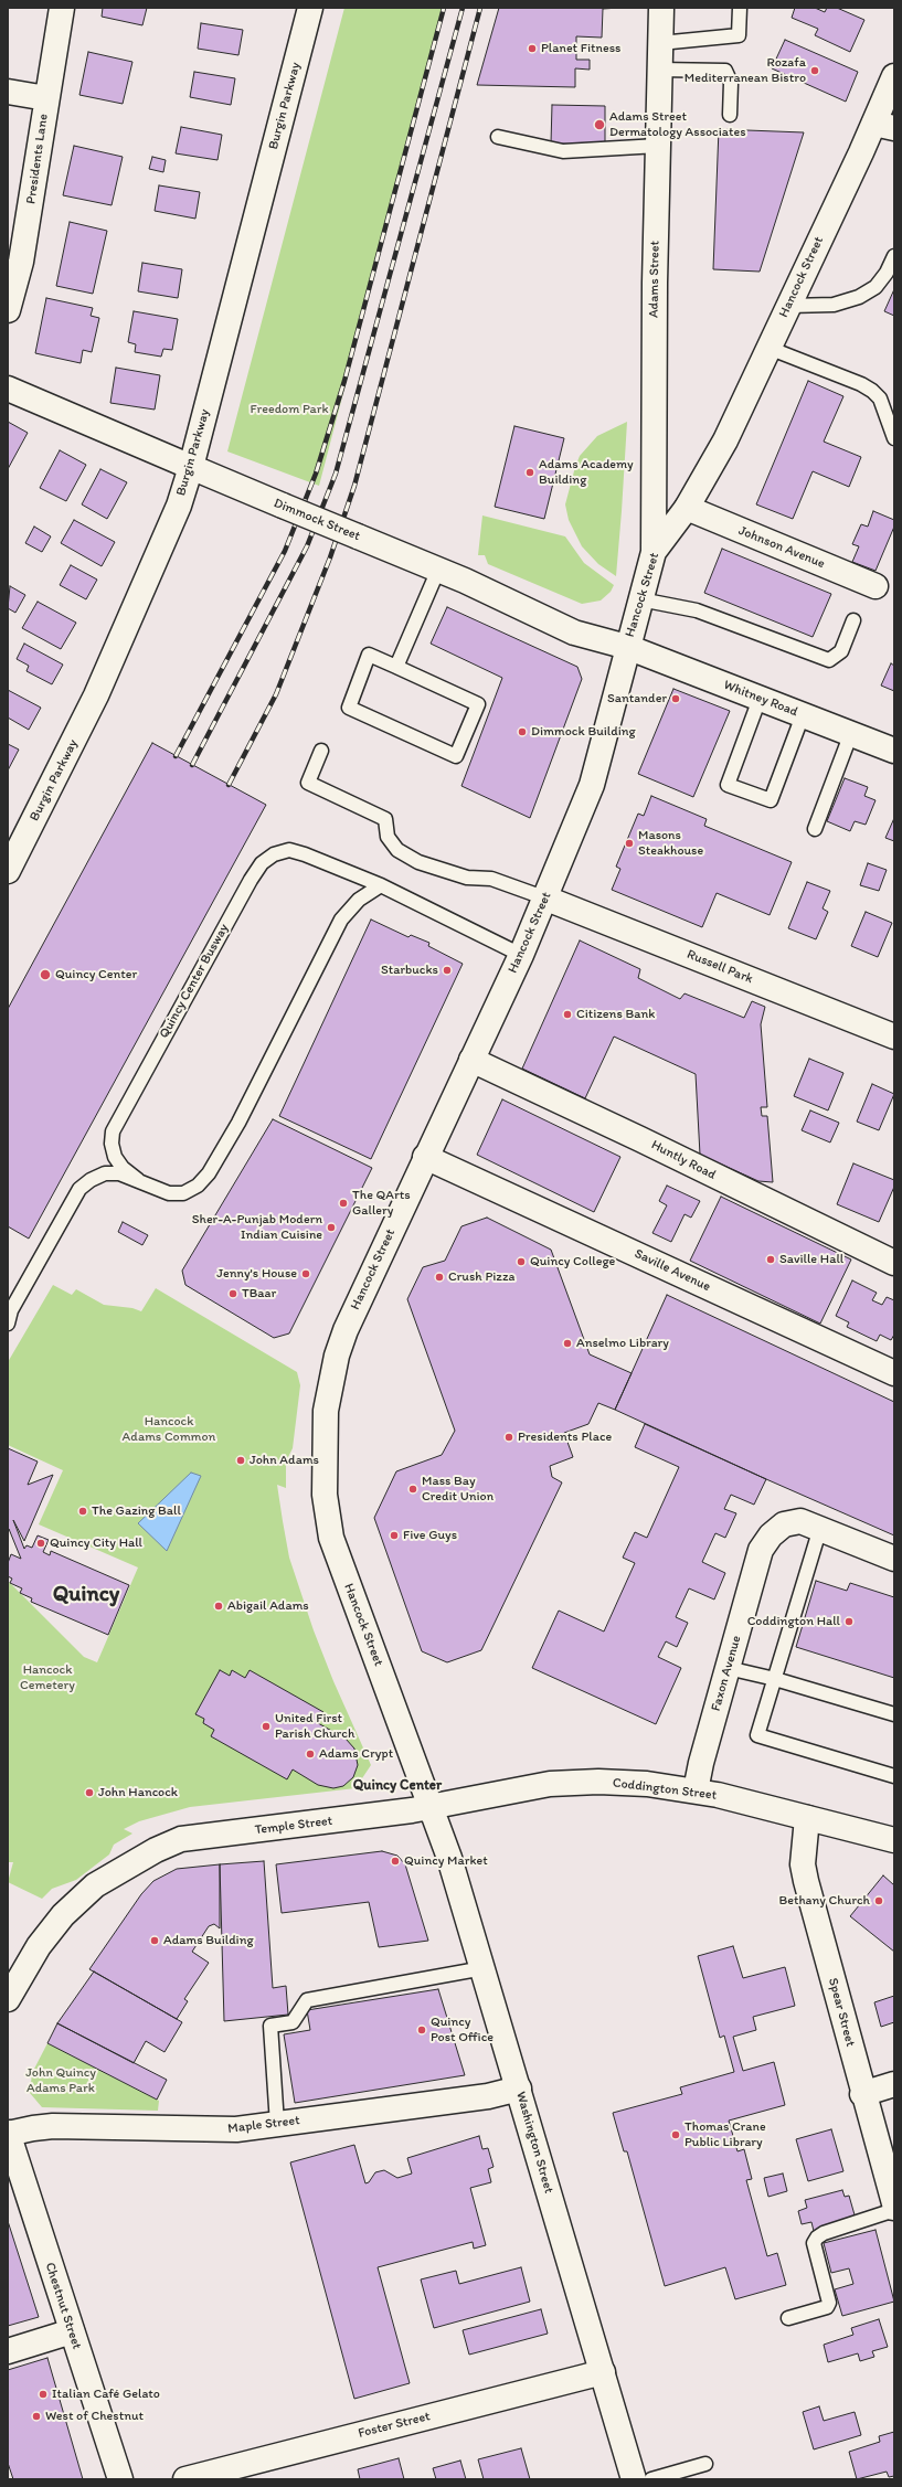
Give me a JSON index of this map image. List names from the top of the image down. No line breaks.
{"streets":{"street":["Burgin Parkway","Presidents Lane","Hancock Street","Adams Street","Dimmock Street","Johnson Avenue","Whitney Road","Russell Park","Huntly Road","Saville Avenue","Faxon Avenue","Coddington Street","Temple Street","Spear Street","Maple Street","Washington Street","Chestnut Street","Foster Street"],"lane":["Quincy Center Busway"]},"crossings":[["Burgin Parkway","Dimmock Street"],["Hancock Street","Adams Street"],["Hancock Street","Dimmock Street"],["Hancock Street","Johnson Avenue"],["Hancock Street","Whitney Road"],["Hancock Street","Russell Park"],["Hancock Street","Quincy Center Busway"],["Hancock Street","Huntly Road"],["Hancock Street","Saville Avenue"],["Hancock Street","Coddington Street"],["Hancock Street","Temple Street"],["Hancock Street","Washington Street"],["Dimmock Street","Whitney Road"],["Faxon Avenue","Coddington Street"],["Coddington Street","Temple Street"],["Coddington Street","Spear Street"],["Coddington Street","Washington Street"],["Temple Street","Washington Street"],["Maple Street","Washington Street"],["Maple Street","Chestnut Street"],["Washington Street","Foster Street"]],"districts":["Quincy","Quincy Center"],"parks":["Freedom Park","Hancock Adams Common","Hancock Cemetery","John Quincy Adams Park"],"places":["Planet Fitness","Rozafa Mediterranean Bistro","Adams Street Dermatology Associates","Adams Academy Building","Santander","Dimmock Building","Masons Steakhouse","Starbucks","Quincy Center","Citizens Bank","The QArts Gallery","Sher-A-Punjab Modern Indian Cuisine","Saville Hall","Quincy College","Jenny's House","Crush Pizza","TBaar","Anselmo Library","Presidents Place","John Adams","Mass Bay Credit Union","The Gazing Ball","Five Guys","Quincy City Hall","Abigail Adams","Coddington Hall","United First Parish Church","Adams Crypt","John Hancock","Quincy Market","Bethany Church","Adams Building","Quincy Post Office","Thomas Crane Public Library","Italian Café Gelato","West of Chestnut"]}
